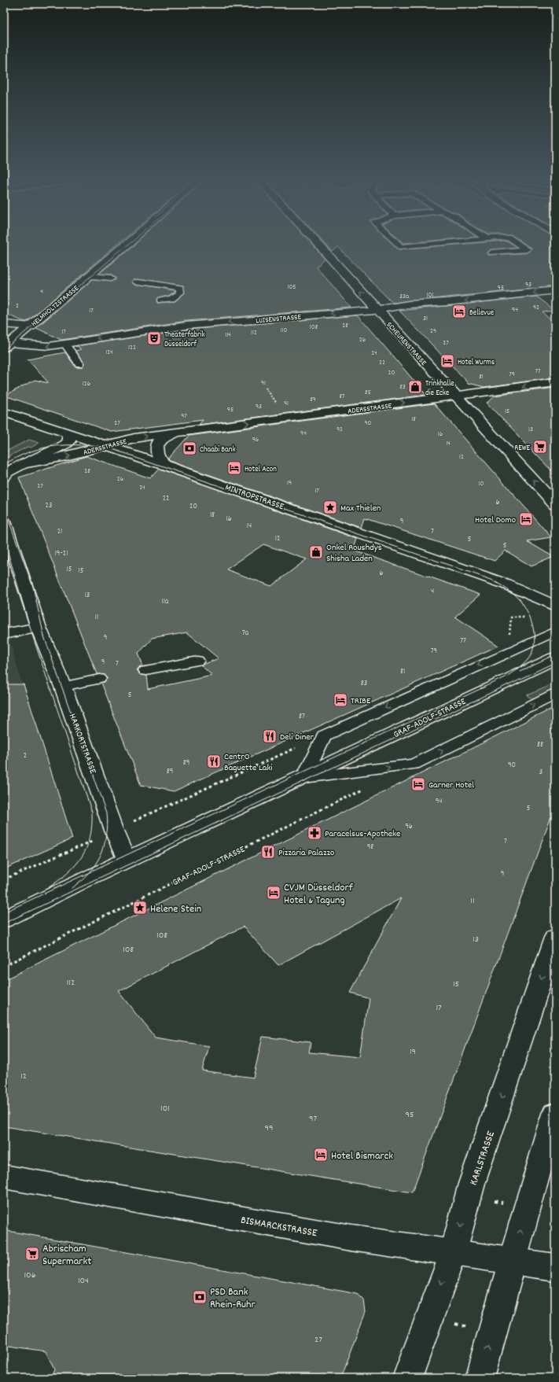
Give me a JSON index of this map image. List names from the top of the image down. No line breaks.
{"streets":{"street":["HELMHOLTZSTRASSE","LUISENSTRASSE","SCHEURENSTRASSE","ADERSSTRASSE","MINTROPSTRASSE","GRAF-ADOLF-STRASSE","HARKORTSTRASSE","KARLSTRASSE","BISMARCKSTRASSE"]},"crossings":[["HELMHOLTZSTRASSE","LUISENSTRASSE"],["LUISENSTRASSE","SCHEURENSTRASSE"],["SCHEURENSTRASSE","ADERSSTRASSE"],["ADERSSTRASSE","MINTROPSTRASSE"],["GRAF-ADOLF-STRASSE","HARKORTSTRASSE"],["KARLSTRASSE","BISMARCKSTRASSE"]],"one_way":["LUISENSTRASSE","SCHEURENSTRASSE"],"places":{"hotel":["Bellevue","Hotel Wurms","Hotel Acon","Hotel Domo","TRIBE","Garner Hotel","CVJM Düsseldorf Hotel & Tagung","Hotel Bismarck"],"theatre":["Theaterfabrik Düsseldorf"],"shop":["Trinkhalle die Ecke","Onkel Roushdys Shisha Laden"],"supermarket":["REWE","Abrischam Supermarkt"],"bank":["Chaabi Bank","PSD Bank Rhein-Ruhr"],"place":["Max Thielen","Helene Stein"],"restaurant":["Deli Diner","CentrO Baguette Laki","Pizzaria Palazzo"],"pharmacy":["Paracelsus-Apotheke"]},"house_numbers":["93","105","95","4","101","33a","2","92","94","17","31","28","108","110","29","17","112","114","26","27","122","124","24","22","77","20","79","81","91","126","83","85","87","89","91","93","95","15","97","18","27","90","92","13","94","16","96","14","12","28","26","19","10","27","24","17","22","6","23","20","18","16","9","14","21","7","12","5","5","19-21","15","15","6","4","13","11a","11","7a","9","77","79","9","7","81","83","5","87","88","2","89","90","89","3","94","5","96","7","98","9","11","108","13","108","112","15","17","19","12","101","95","97","99","106","104","27"]}
